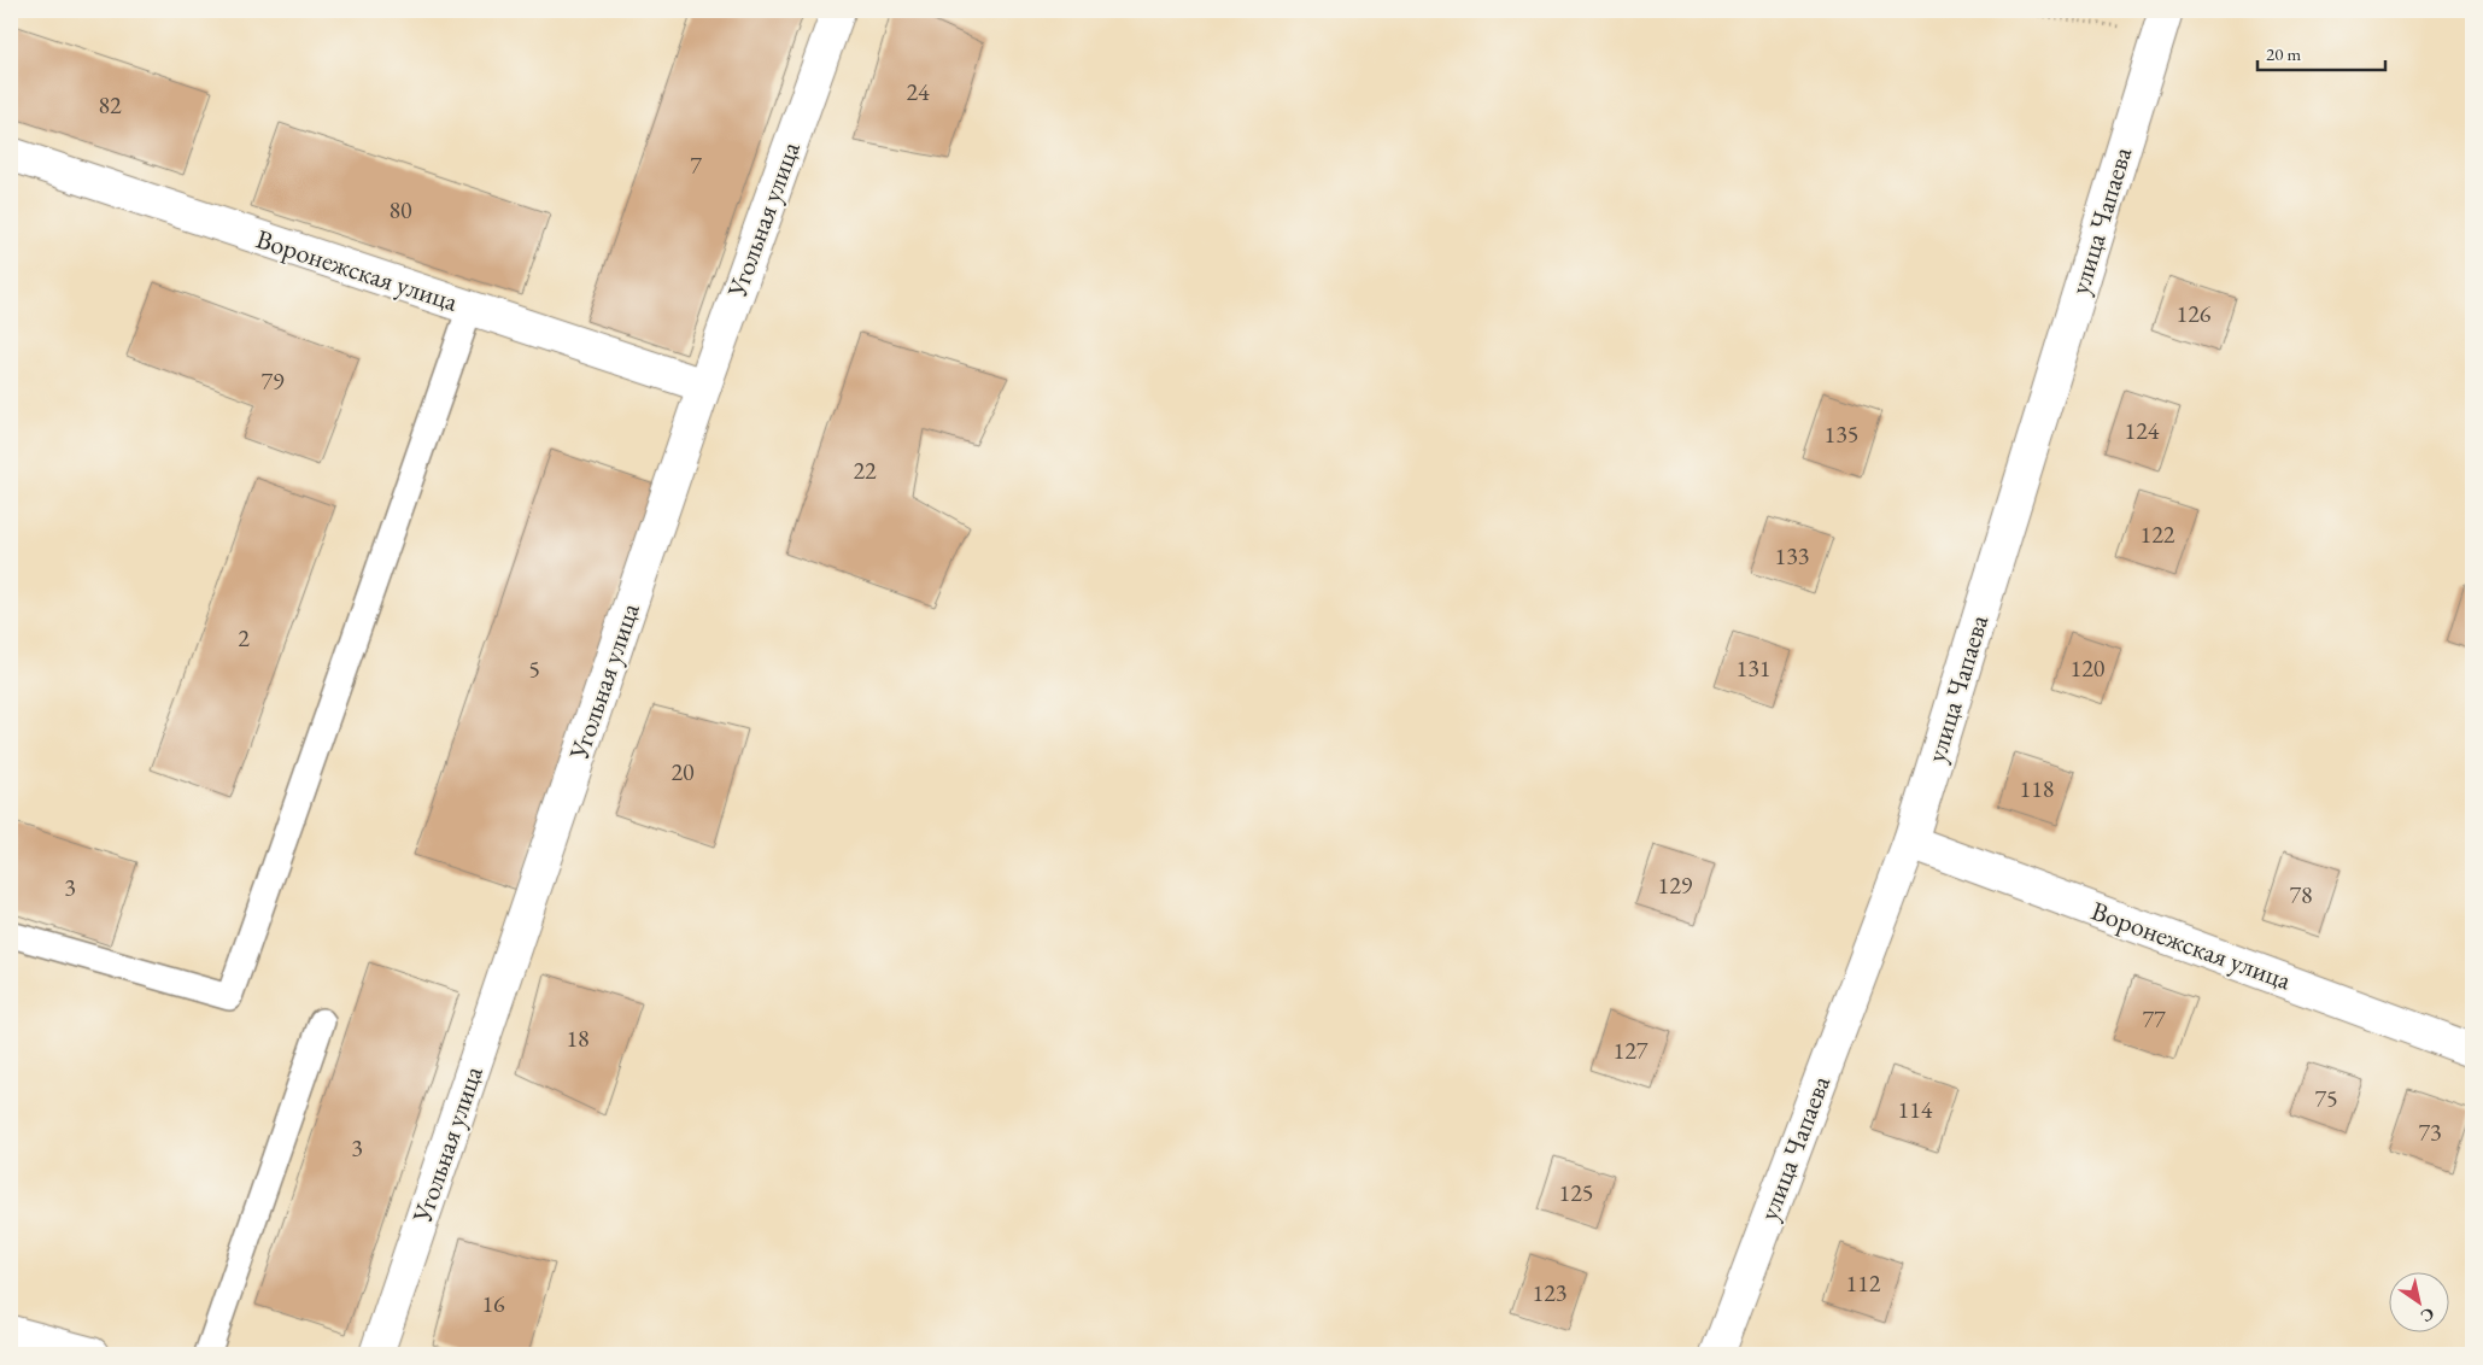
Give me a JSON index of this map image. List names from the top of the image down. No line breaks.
{"streets":{"street":["Угольная улица","улица Чапаева","Воронежская улица"]},"crossings":[["Угольная улица","Воронежская улица"],["улица Чапаева","Воронежская улица"]],"house_numbers":["24","82","7","80","126","79","124","135","22","122","133","2","131","120","5","20","118","129","3","78","77","18","127","75","114","73","3","125","112","123","16"],"scale_bar":"20 m","north":"bottom right"}
